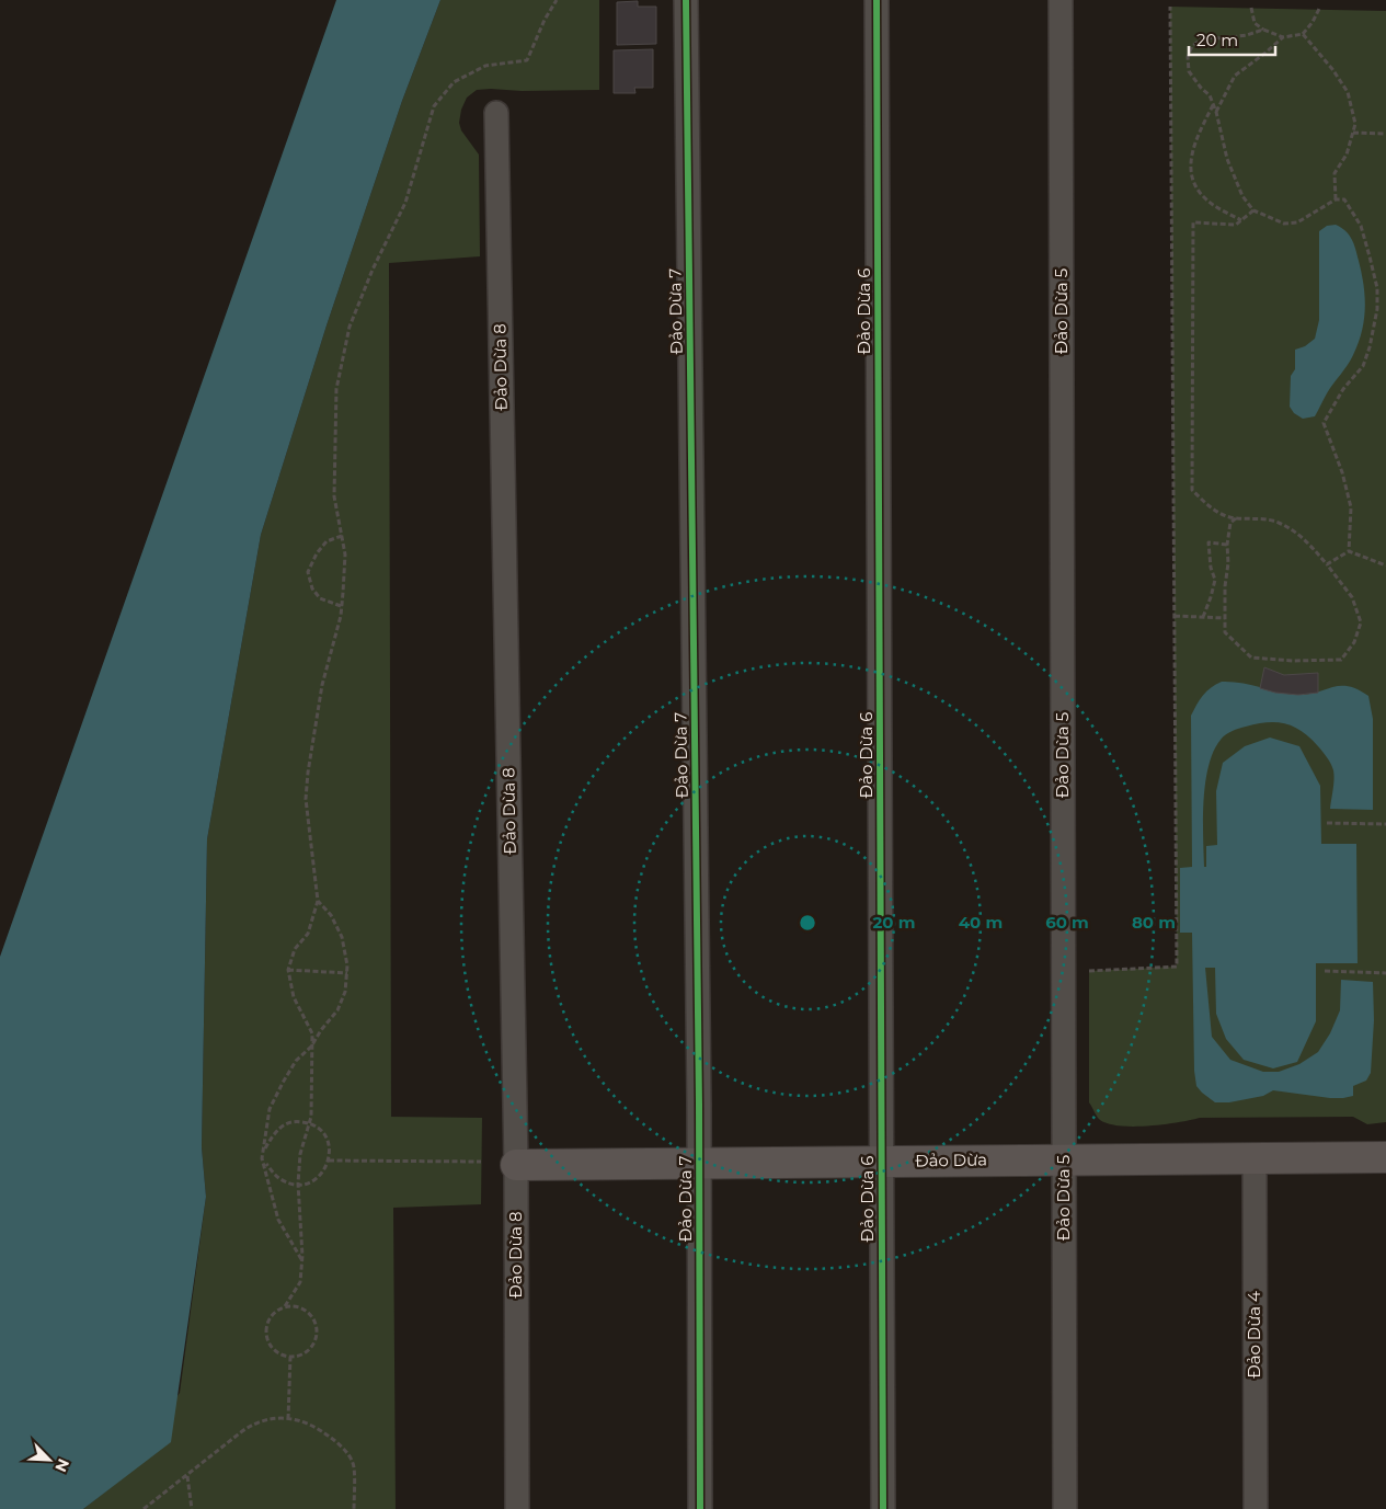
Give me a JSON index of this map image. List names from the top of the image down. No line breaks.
{"streets":{"street":["Đảo Dừa 7","Đảo Dừa 6","Đảo Dừa 5","Đảo Dừa 8","Đảo Dừa","Đảo Dừa 4"]},"crossings":[["Đảo Dừa 7","Đảo Dừa"],["Đảo Dừa 6","Đảo Dừa"],["Đảo Dừa 5","Đảo Dừa"],["Đảo Dừa 8","Đảo Dừa"],["Đảo Dừa","Đảo Dừa 4"]],"scale_bar":"20 m","north":"bottom right","rings":["20 m","40 m","60 m","80 m"]}
